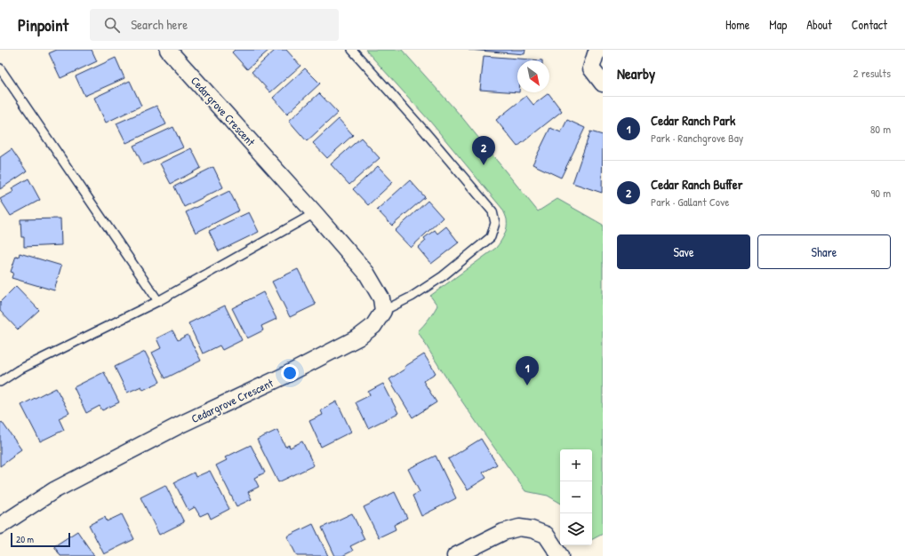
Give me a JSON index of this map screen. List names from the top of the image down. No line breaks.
{"streets":{"street":["Cedargrove Crescent"]},"scale_bar":"20 m","north":"bottom right","page":{"header":"Pinpoint","search":"Search here","nav":["Home","Map","About","Contact"],"heading":["Nearby","2 results"],"list":[{"mark":"1","name":"Cedar Ranch Park","note":"Park · Ranchgrove Bay","value":"80 m"},{"mark":"2","name":"Cedar Ranch Buffer","note":"Park · Gallant Cove","value":"90 m"}],"pins":["2","1"],"buttons":["Save","Share"],"map_buttons":["+","−"],"scale":"20 m"}}
